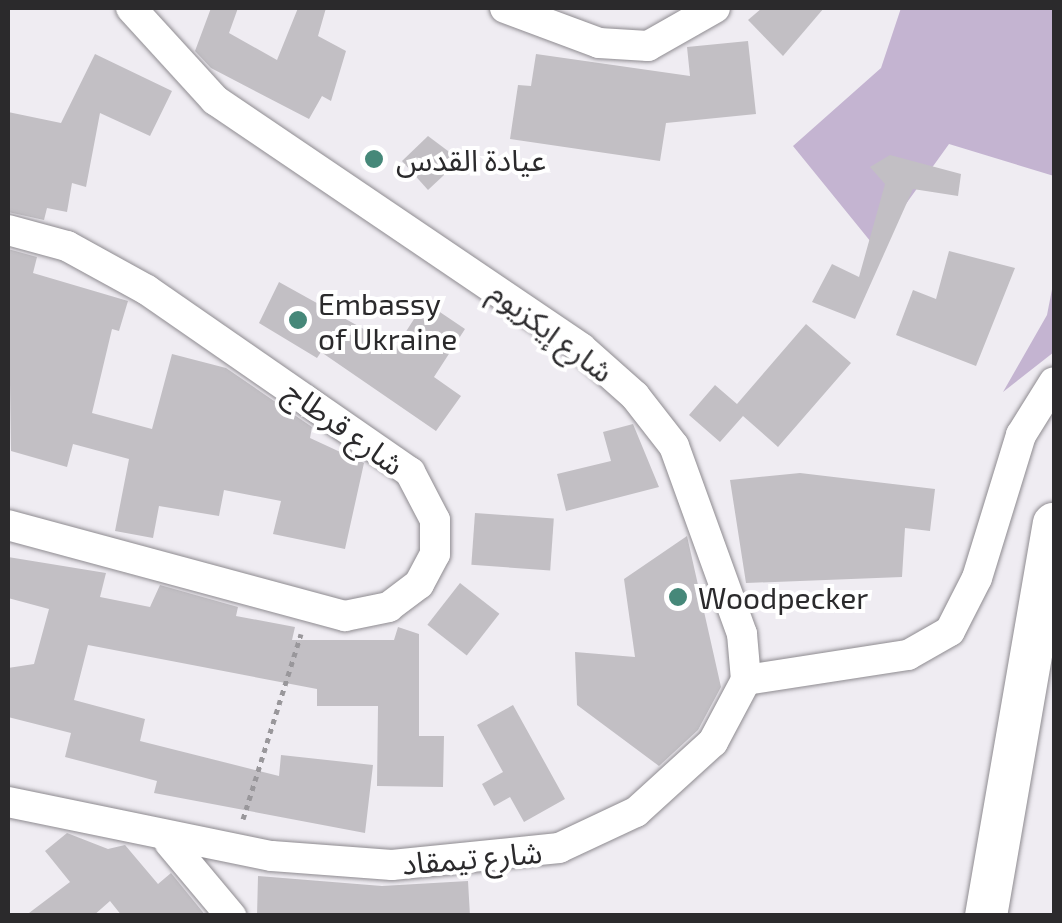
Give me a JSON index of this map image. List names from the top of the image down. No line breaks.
{"streets":{"street":["شارع إيكزيوم","شارع قرطاج","شارع تيمقاد"]},"crossings":[["شارع إيكزيوم","شارع تيمقاد"]],"places":["عيادة القدس","Embassy of Ukraine","Woodpecker"]}
